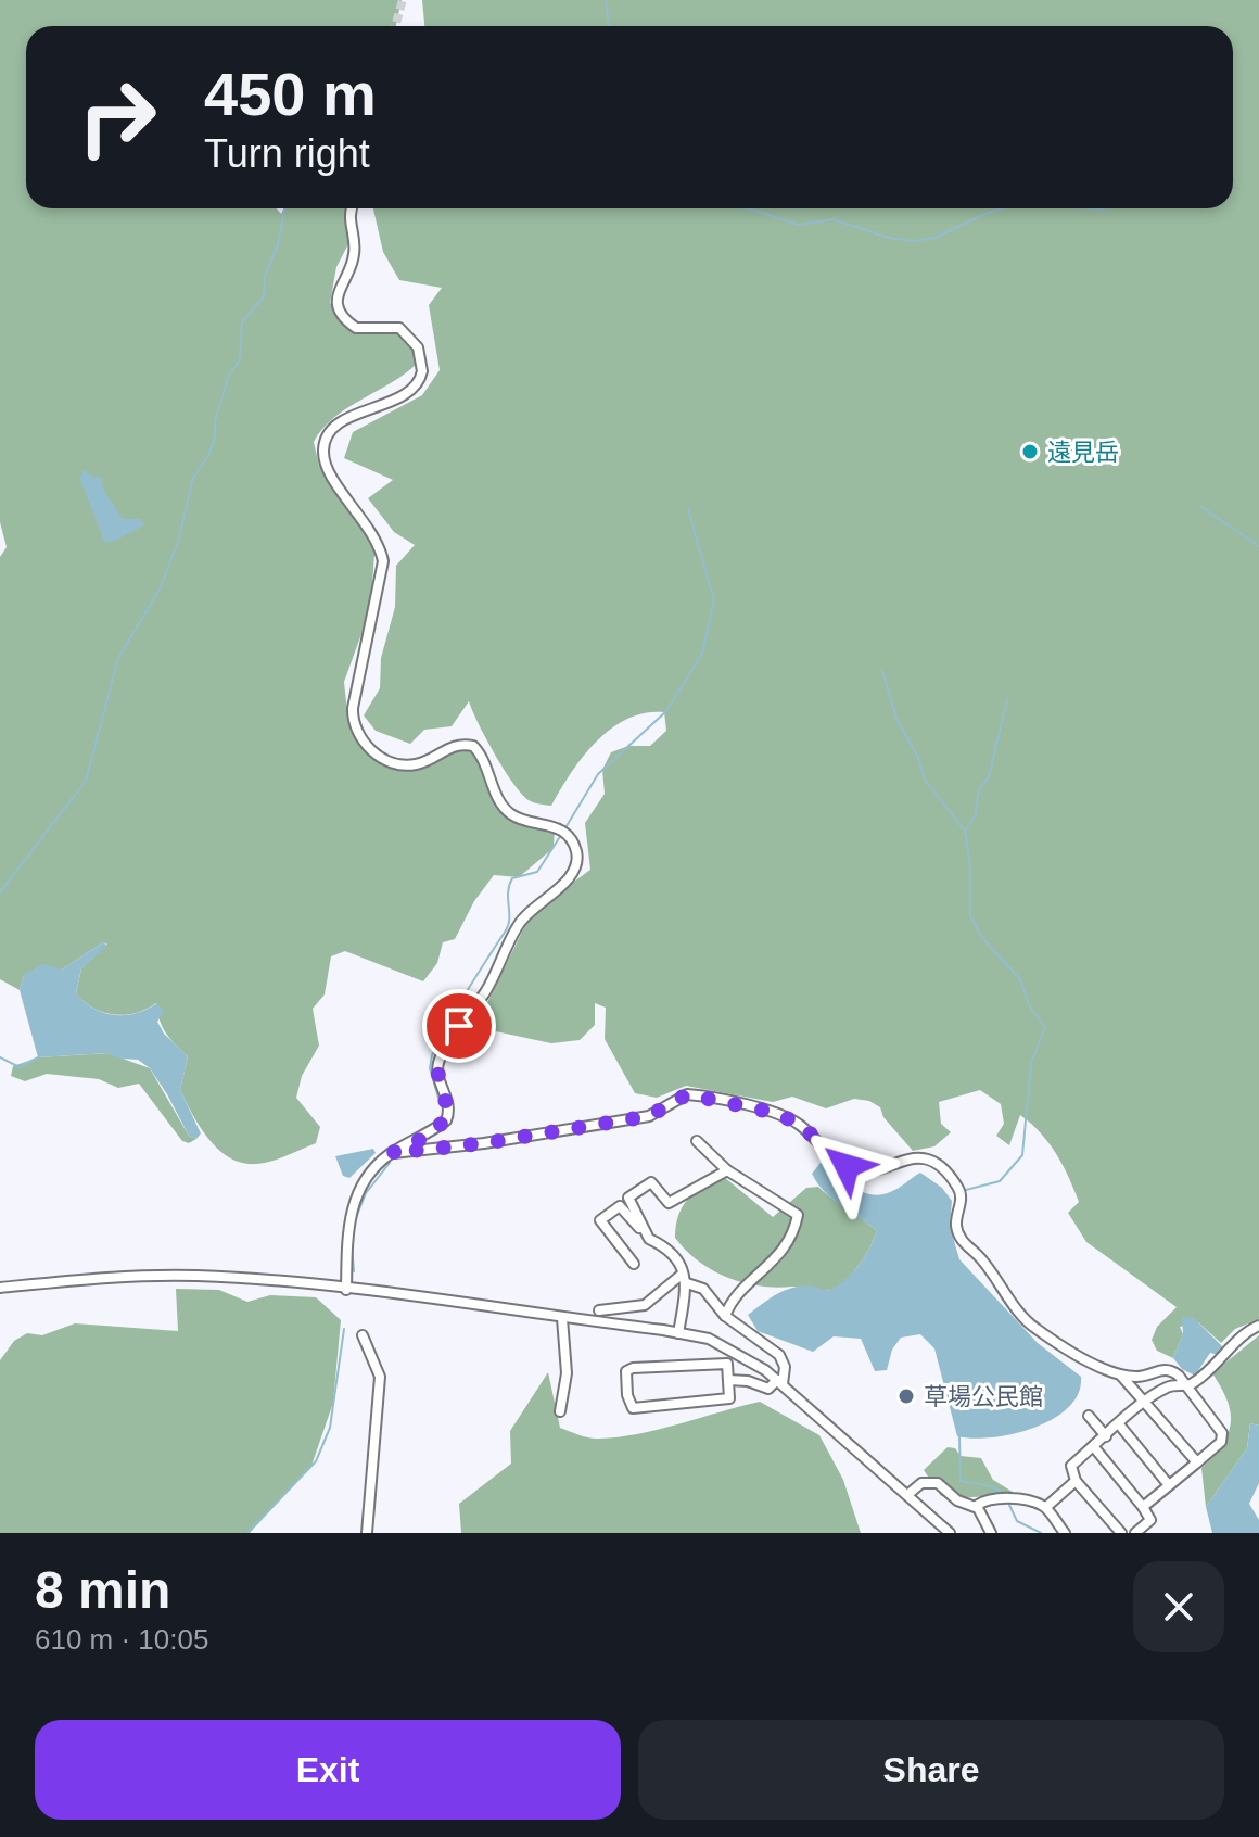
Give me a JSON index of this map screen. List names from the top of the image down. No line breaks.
{"places":["遠見岳","草場公民館"],"page":{"turn":["450 m","Turn right"],"heading":["8 min","610 m · 10:05"],"buttons":["Exit","Share"]}}
